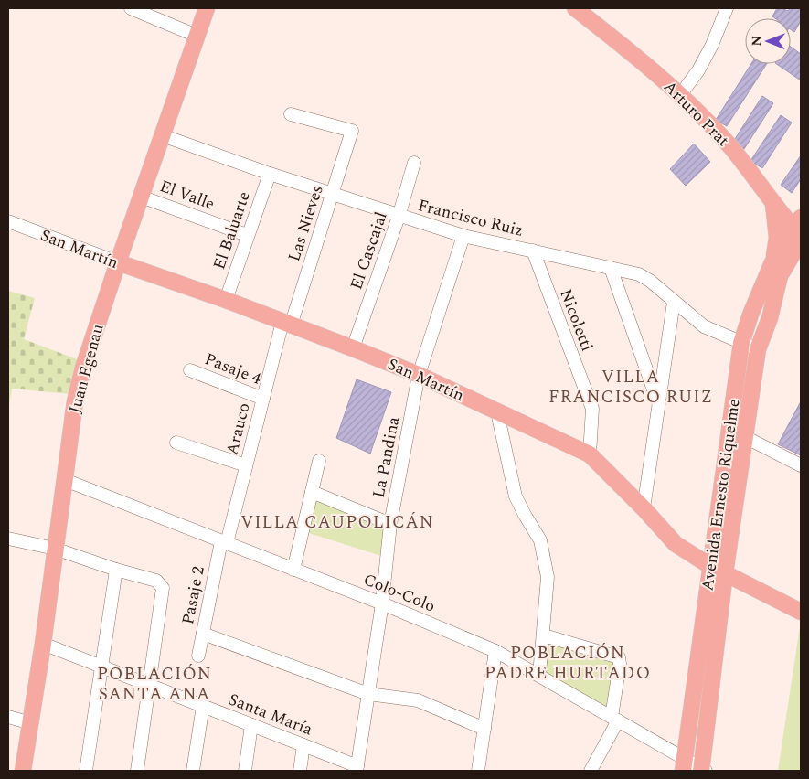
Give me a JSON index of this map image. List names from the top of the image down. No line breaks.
{"streets":{"main road":["Arturo Prat","San Martín","Juan Egenau","Avenida Ernesto Riquelme"],"street":["El Valle","Francisco Ruiz","Las Nieves","El Baluarte","El Cascajal","Nicoletti","Pasaje 4","Arauco","La Pandina","Colo-Colo","Pasaje 2","Santa María"]},"crossings":[["Arturo Prat","Avenida Ernesto Riquelme"],["El Valle","El Baluarte"],["El Valle","Juan Egenau"],["Francisco Ruiz","Las Nieves"],["Francisco Ruiz","El Baluarte"],["Francisco Ruiz","El Cascajal"],["Francisco Ruiz","Nicoletti"],["Francisco Ruiz","Juan Egenau"],["Francisco Ruiz","La Pandina"],["Francisco Ruiz","Avenida Ernesto Riquelme"],["Las Nieves","San Martín"],["Las Nieves","Arauco"],["El Baluarte","San Martín"],["San Martín","El Cascajal"],["San Martín","Nicoletti"],["San Martín","Juan Egenau"],["San Martín","Arauco"],["San Martín","La Pandina"],["San Martín","Avenida Ernesto Riquelme"],["Juan Egenau","Colo-Colo"],["Juan Egenau","Santa María"],["Pasaje 4","Arauco"],["Arauco","Colo-Colo"],["Arauco","Pasaje 2"],["La Pandina","Colo-Colo"],["La Pandina","Santa María"],["Avenida Ernesto Riquelme","Colo-Colo"],["Colo-Colo","Pasaje 2"]],"districts":["VILLA FRANCISCO RUIZ","VILLA CAUPOLICÁN","POBLACIÓN PADRE HURTADO","POBLACIÓN SANTA ANA"],"north":"left"}
